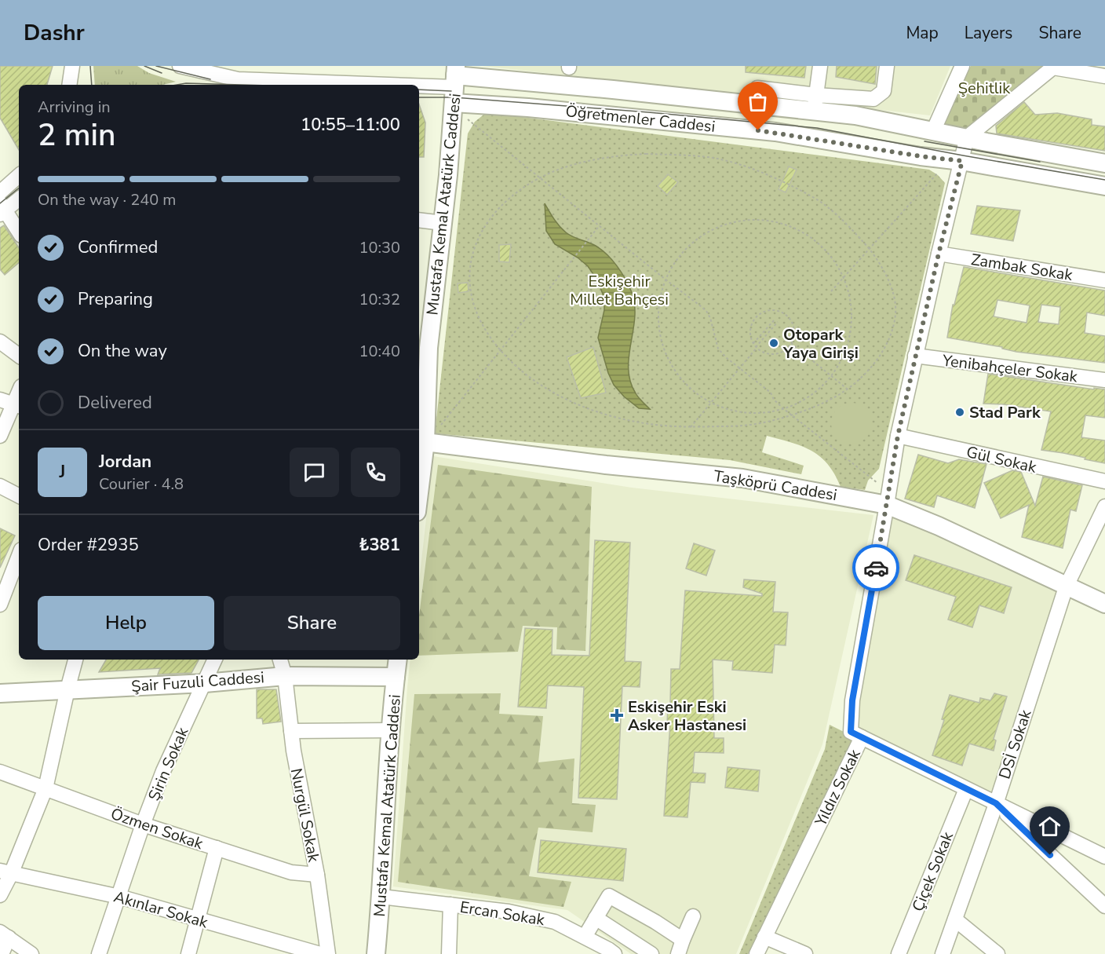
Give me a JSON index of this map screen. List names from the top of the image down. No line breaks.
{"streets":{"main road":["Öğretmenler Caddesi","Mustafa Kemal Atatürk Caddesi","Taşköprü Caddesi","Şair Fuzuli Caddesi"],"street":["Zambak Sokak","Yenibahçeler Sokak","Gül Sokak","DSİ Sokak","Şirin Sokak","Yıldız Sokak","Nurgül Sokak","Özmen Sokak","Çiçek Sokak","Akınlar Sokak","Ercan Sokak"]},"crossings":[["Öğretmenler Caddesi","Mustafa Kemal Atatürk Caddesi"],["Mustafa Kemal Atatürk Caddesi","Taşköprü Caddesi"],["Mustafa Kemal Atatürk Caddesi","Şair Fuzuli Caddesi"],["Mustafa Kemal Atatürk Caddesi","Ercan Sokak"],["Taşköprü Caddesi","DSİ Sokak"],["Taşköprü Caddesi","Yıldız Sokak"],["Şair Fuzuli Caddesi","Şirin Sokak"],["Şair Fuzuli Caddesi","Nurgül Sokak"],["Şirin Sokak","Özmen Sokak"],["Şirin Sokak","Akınlar Sokak"],["Nurgül Sokak","Özmen Sokak"]],"parks":["Şehitlik","Eskişehir Millet Bahçesi"],"places":{"other":["Otopark Yaya Girişi","Stad Park"],"health":["Eskişehir Eski Asker Hastanesi"]},"page":{"header":"Dashr","nav":["Map","Layers","Share"],"heading":["2 min","Arriving in","10:55–11:00"],"panel":["Jordan","Courier · 4.8","Order #2935","₺381"],"bar":"On the way · 240 m","list":[["Confirmed","10:30"],["Preparing","10:32"],["On the way","10:40"],"Delivered"],"round":"J","buttons":["Help","Share"]}}
